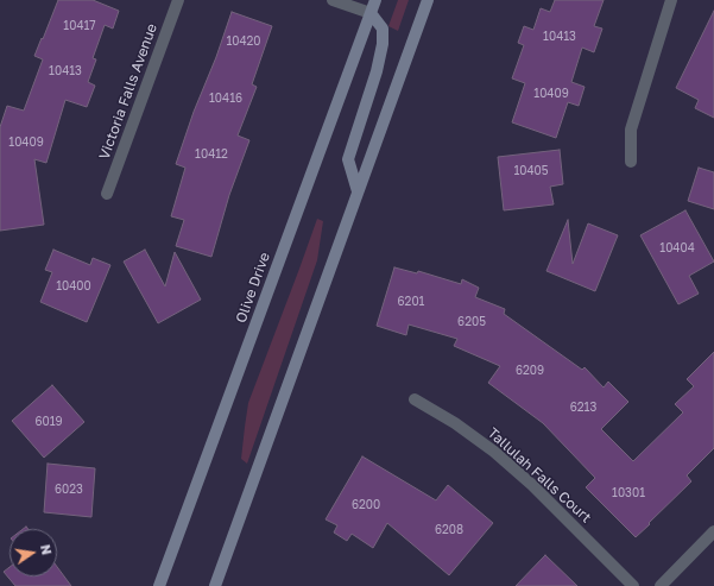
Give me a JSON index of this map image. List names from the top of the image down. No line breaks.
{"streets":{"main road":["Olive Drive"],"street":["Victoria Falls Avenue","Tallulah Falls Court"]},"house_numbers":["10417","10413","10420","10413","10409","10416","10409","10412","10405","10404","10400","6201","6205","6209","6213","6019","6023","10301","6200","6208"],"north":"right"}
